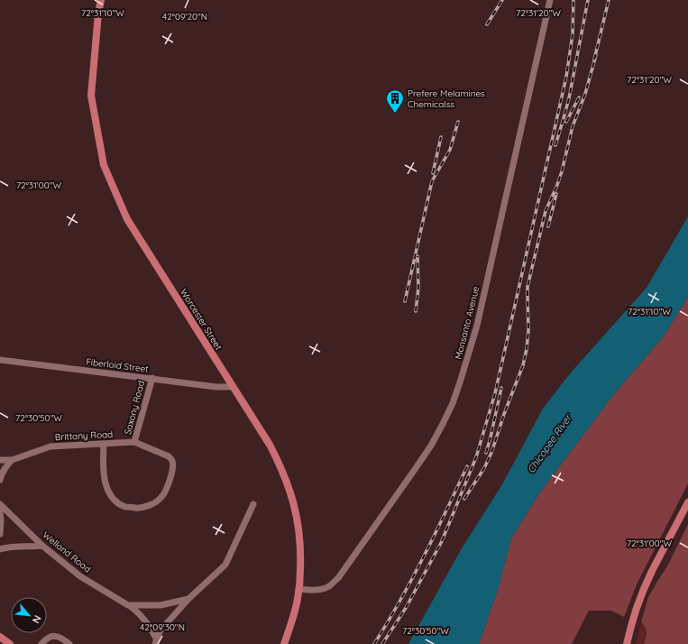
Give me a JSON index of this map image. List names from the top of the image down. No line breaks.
{"streets":{"main road":["Worcester Street"],"street":["Monsanto Avenue","Fiberloid Street","Saxony Road","Brittany Road","Welland Road"]},"crossings":[["Worcester Street","Monsanto Avenue"],["Worcester Street","Fiberloid Street"],["Fiberloid Street","Saxony Road"],["Saxony Road","Brittany Road"]],"water":["Chicopee River"],"places":{"building":["Prefere Melamines Chemicalss"]},"north":"bottom right","coordinates":["72°31'10\"W","72°31'20\"W","42°09'20\"N","72°31'00\"W","72°30'50\"W","42°09'30\"N"]}
